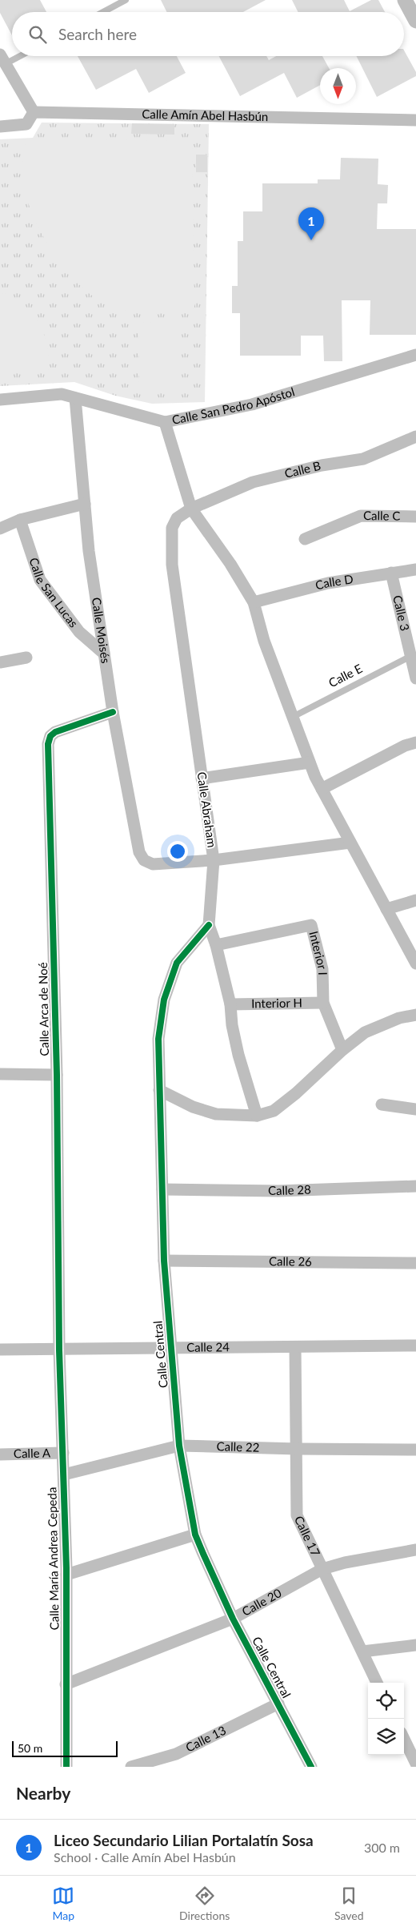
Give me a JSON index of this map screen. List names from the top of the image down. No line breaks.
{"streets":{"street":["Calle Amín Abel Hasbún","Calle San Pedro Apóstol","Calle B","Calle C","Calle D","Calle San Lucas","Calle 3","Calle Moisés","Calle Abraham","Interior I","Interior H","Calle Arca de Noé","Calle 28","Calle 26","Calle 24","Calle Central","Calle 22","Calle A","Calle 17","Calle María Andrea Cepeda","Calle 20","Calle 13"],"lane":["Calle E"]},"crossings":[["Calle San Pedro Apóstol","Calle Moisés"],["Calle B","Calle Abraham"],["Calle D","Calle 3"],["Calle San Lucas","Calle Moisés"],["Calle 3","Calle E"],["Calle Moisés","Calle Abraham"],["Calle Moisés","Calle Arca de Noé"],["Calle Abraham","Interior I"],["Calle Abraham","Interior H"],["Calle Abraham","Calle Central"],["Interior I","Interior H"],["Calle Arca de Noé","Calle 24"],["Calle Arca de Noé","Calle María Andrea Cepeda"],["Calle 28","Calle Central"],["Calle 26","Calle Central"],["Calle 24","Calle Central"],["Calle 24","Calle 17"],["Calle 24","Calle María Andrea Cepeda"],["Calle Central","Calle 22"],["Calle Central","Calle 20"],["Calle Central","Calle 13"],["Calle 22","Calle 17"],["Calle 22","Calle María Andrea Cepeda"],["Calle A","Calle María Andrea Cepeda"],["Calle 17","Calle 20"],["Calle María Andrea Cepeda","Calle 20"]],"scale_bar":"50 m","north":"bottom","page":{"search":"Search here","pins":"1","scale":"50 m","heading":"Nearby","list":[{"mark":"1","name":"Liceo Secundario Lilian Portalatín Sosa","note":"School · Calle Amín Abel Hasbún","value":"300 m"}],"nav":["Map","Directions","Saved"]}}
